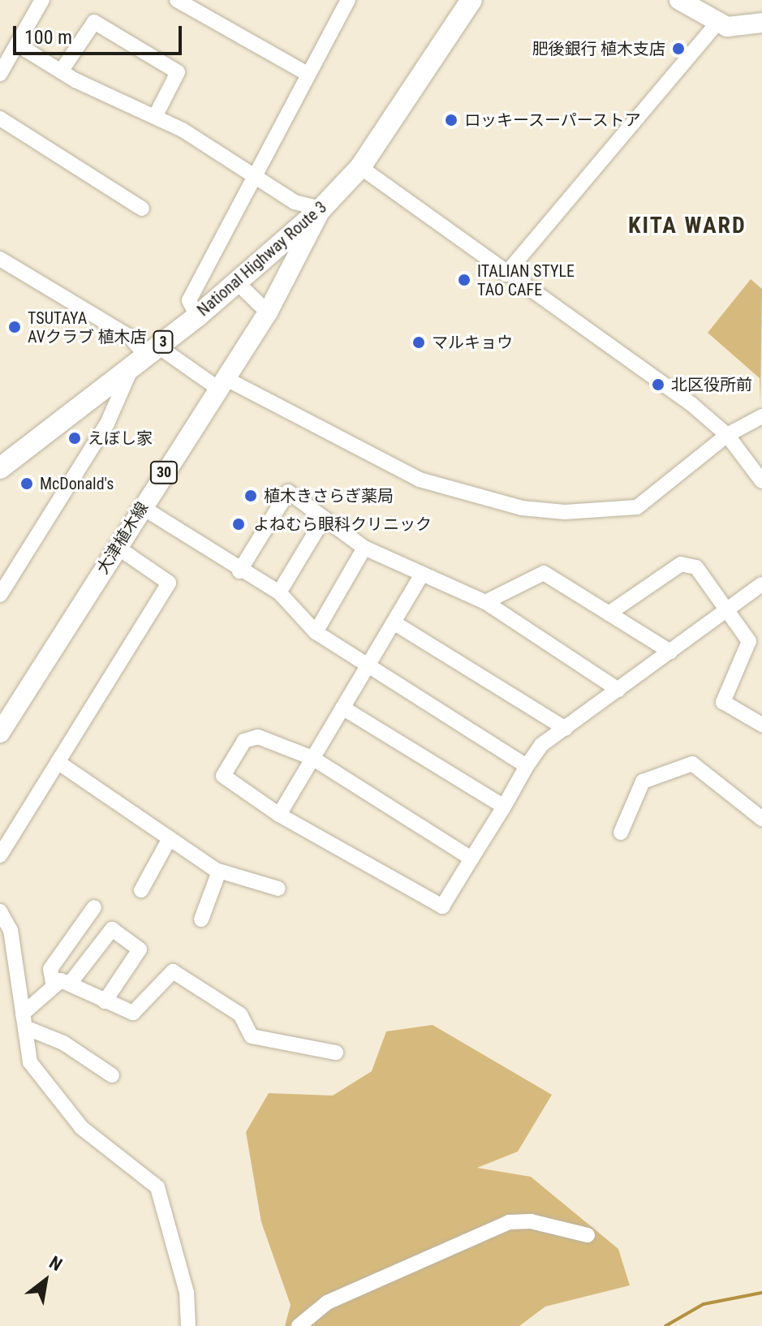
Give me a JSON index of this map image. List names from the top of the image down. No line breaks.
{"streets":{"highway":["National Highway Route 3","3"],"main road":["30","大津植木線"]},"crossings":[["National Highway Route 3","大津植木線"]],"districts":["KITA WARD"],"places":["肥後銀行 植木支店","ロッキースーパーストア","ITALIAN STYLE TAO CAFE","TSUTAYA AVクラブ 植木店","マルキョウ","北区役所前","えぼし家","McDonald's","植木きさらぎ薬局","よねむら眼科クリニック"],"scale_bar":"100 m","north":"top right"}
